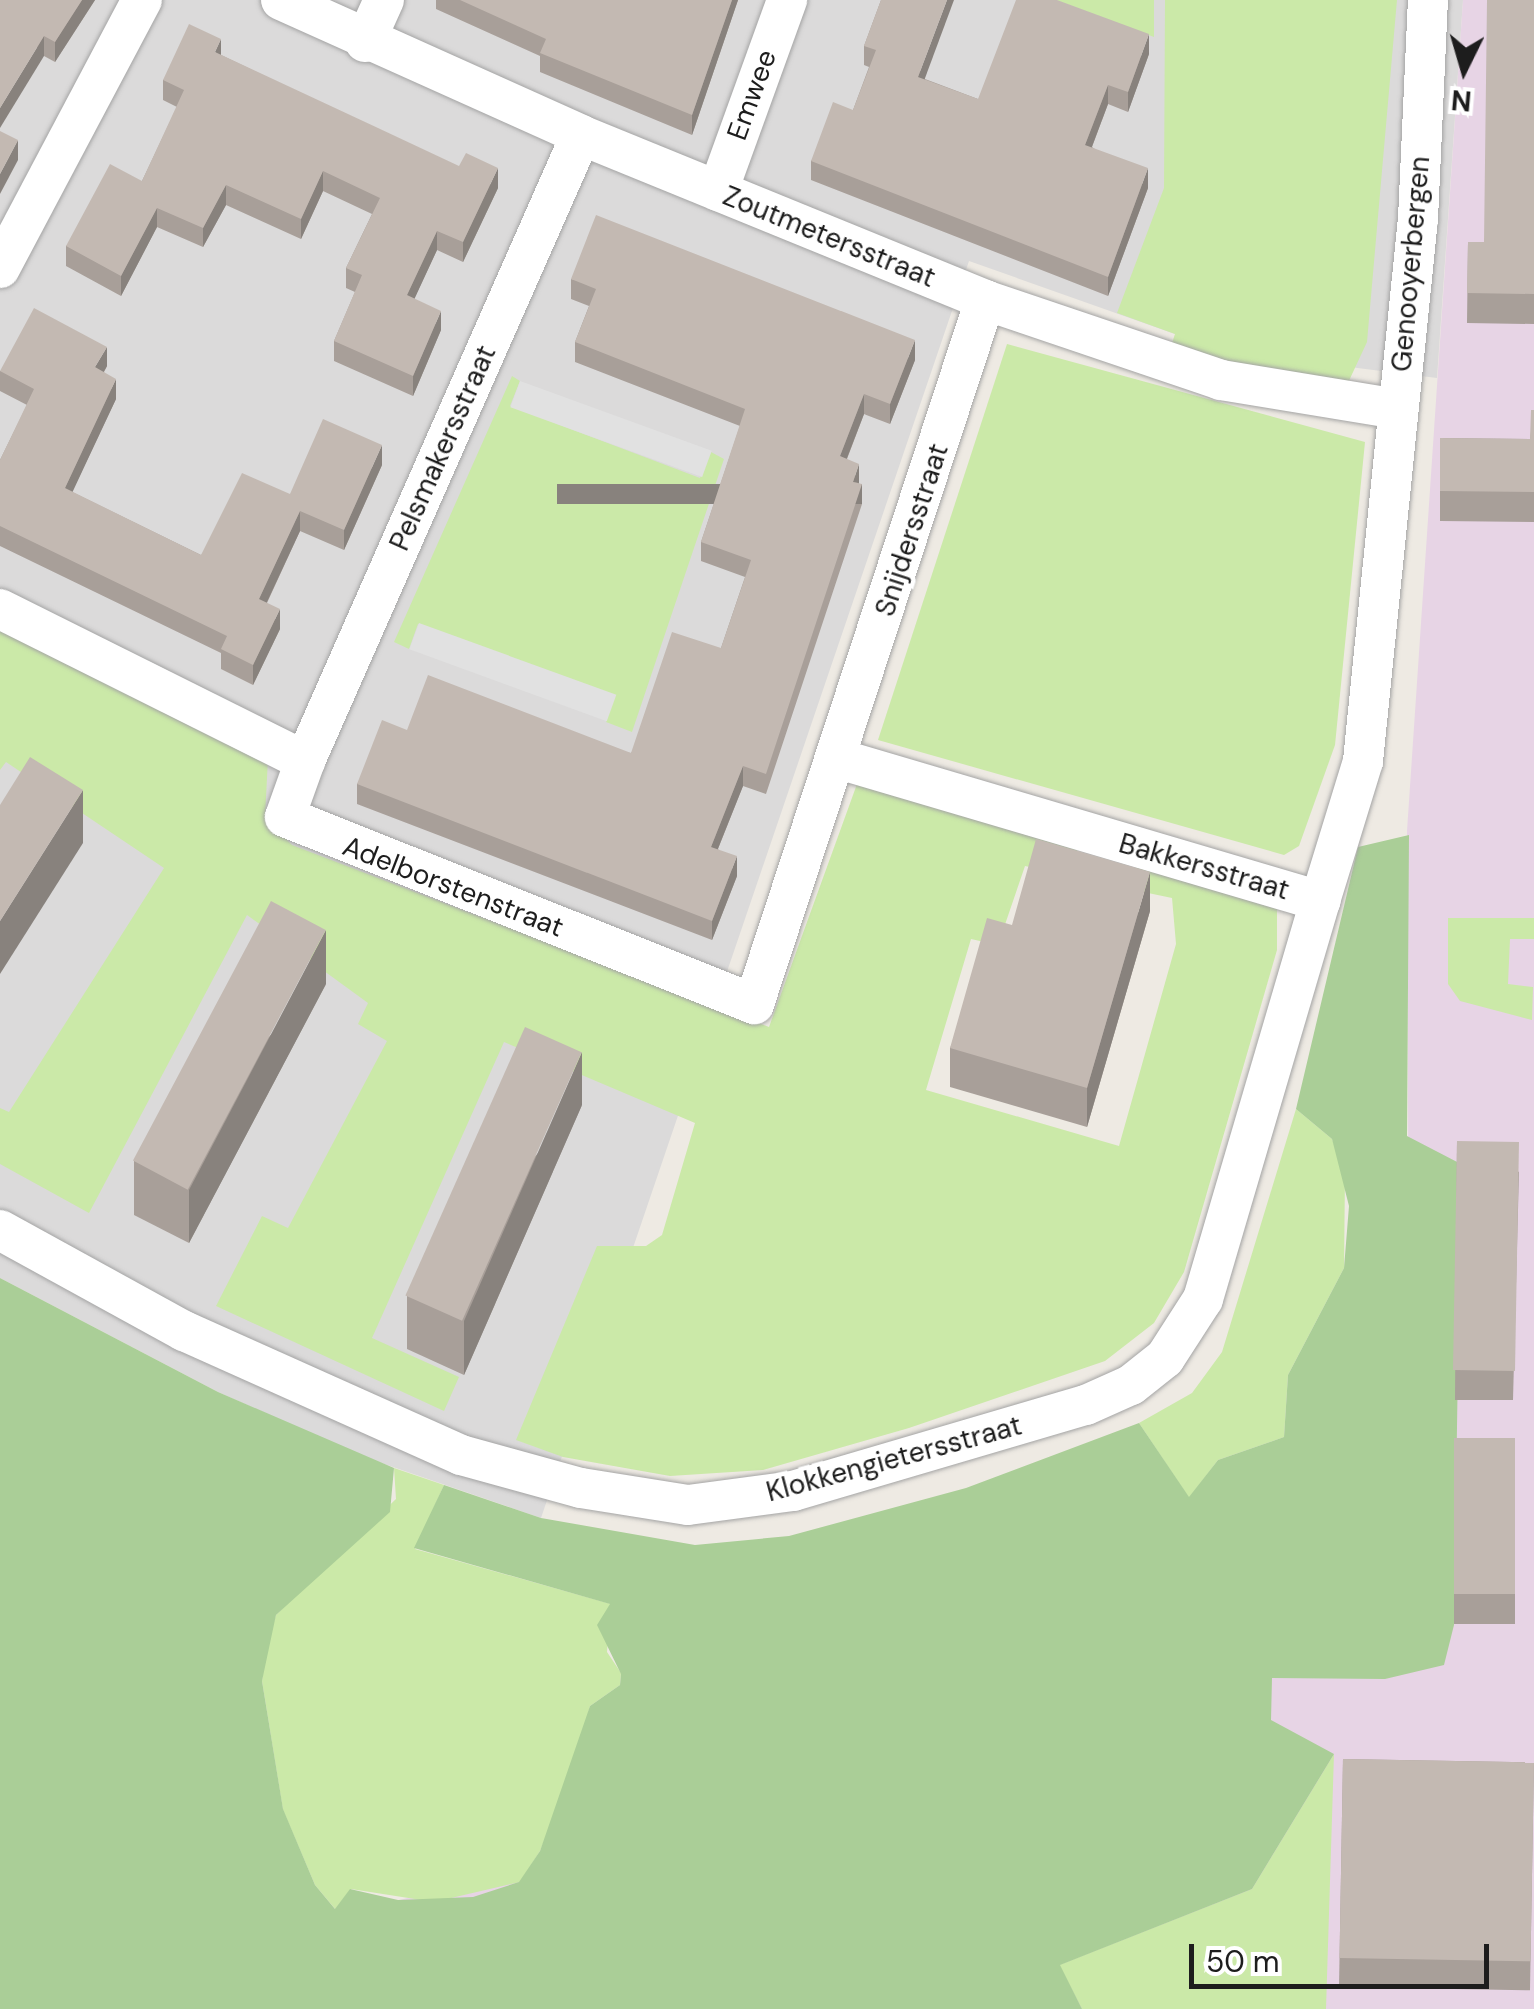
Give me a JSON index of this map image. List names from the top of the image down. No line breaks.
{"streets":{"street":["Emwee","Zoutmetersstraat","Genooyerbergen","Pelsmakersstraat","Snijdersstraat","Bakkersstraat","Adelborstenstraat","Klokkengietersstraat"]},"crossings":[["Emwee","Zoutmetersstraat"],["Zoutmetersstraat","Genooyerbergen"],["Zoutmetersstraat","Pelsmakersstraat"],["Zoutmetersstraat","Snijdersstraat"],["Zoutmetersstraat","Bakkersstraat"],["Genooyerbergen","Bakkersstraat"],["Pelsmakersstraat","Adelborstenstraat"],["Snijdersstraat","Bakkersstraat"],["Snijdersstraat","Adelborstenstraat"],["Bakkersstraat","Adelborstenstraat"],["Bakkersstraat","Klokkengietersstraat"]],"scale_bar":"50 m","north":"bottom"}
